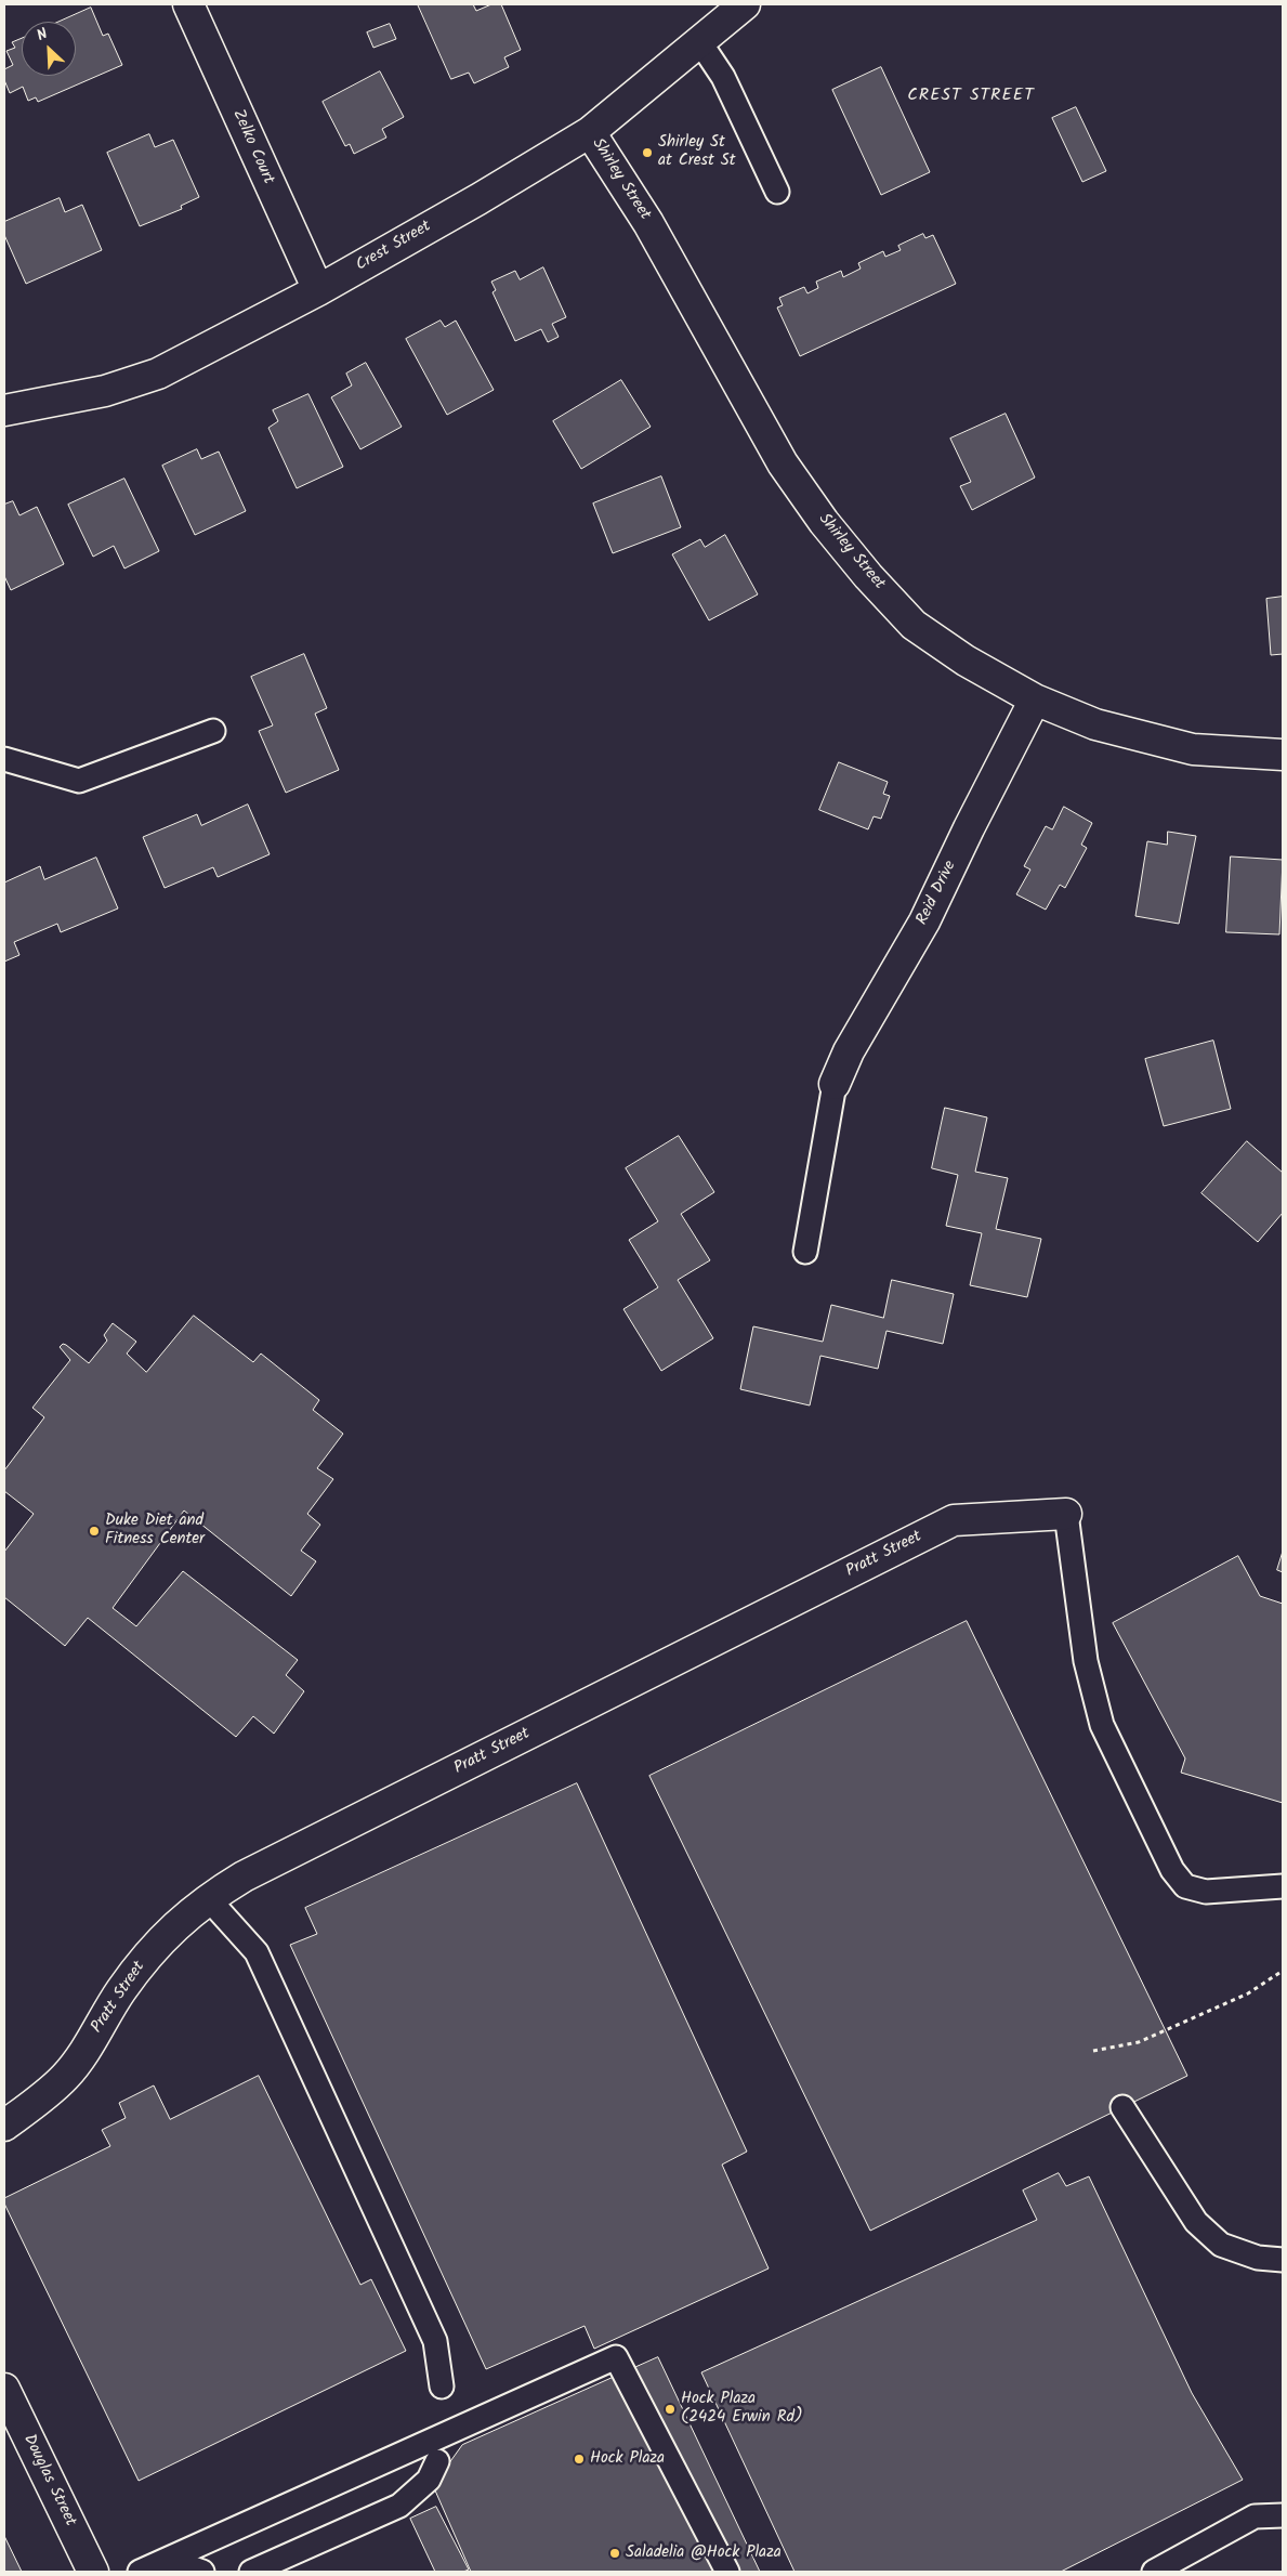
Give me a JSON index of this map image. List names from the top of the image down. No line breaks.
{"streets":{"street":["Zelko Court","Shirley Street","Crest Street","Reid Drive","Pratt Street","Douglas Street"]},"crossings":[["Zelko Court","Crest Street"],["Shirley Street","Crest Street"],["Shirley Street","Reid Drive"]],"districts":["CREST STREET"],"places":["Shirley St at Crest St","Duke Diet and Fitness Center","Hock Plaza (2424 Erwin Rd)","Hock Plaza","Saladelia @Hock Plaza"],"north":"top left"}
